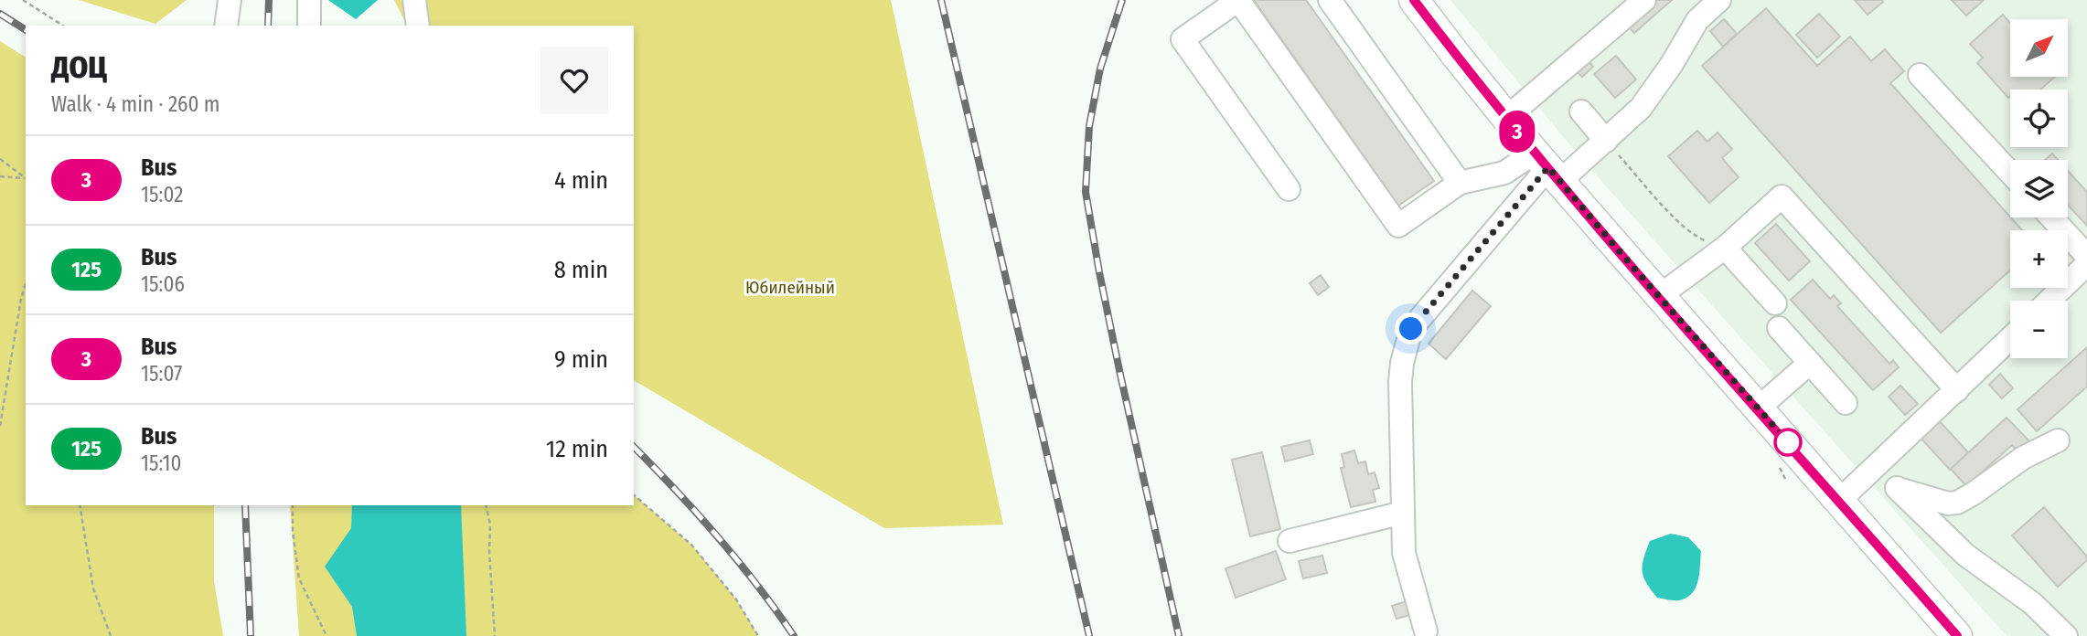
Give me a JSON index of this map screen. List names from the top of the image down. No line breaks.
{"parks":["Юбилейный"],"lines":["bus line 3"],"north":"top right","page":{"on_map":"3","map_buttons":["+","−"],"heading":["ДОЦ","Walk · 4 min · 260 m"],"list":[{"mark":"3","name":"Bus","note":"15:02","value":"4 min"},{"mark":"125","name":"Bus","note":"15:06","value":"8 min"},{"mark":"3","name":"Bus","note":"15:07","value":"9 min"},{"mark":"125","name":"Bus","note":"15:10","value":"12 min"}]}}
